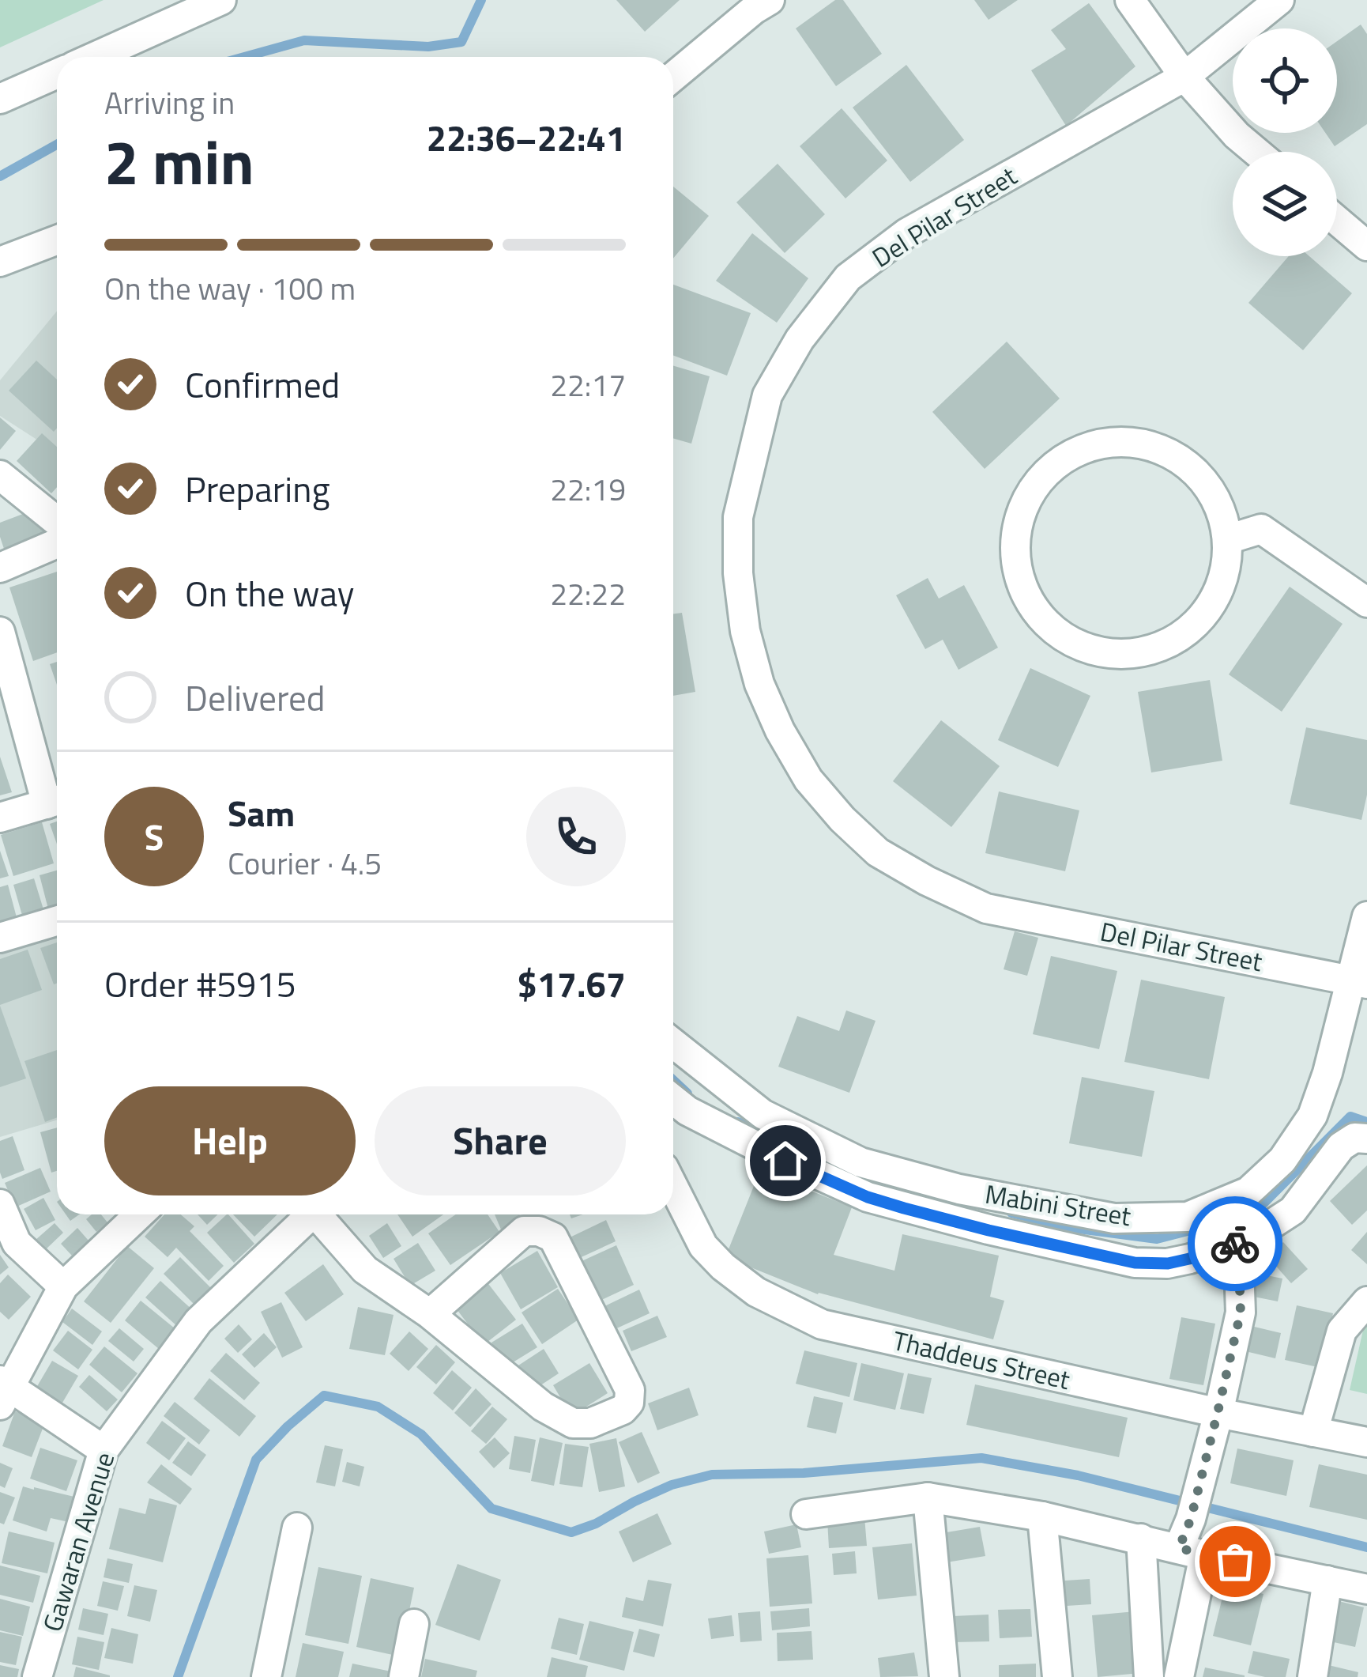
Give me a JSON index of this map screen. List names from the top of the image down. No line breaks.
{"streets":{"street":["Del Pilar Street","Mabini Street","Thaddeus Street","Gawaran Avenue"]},"crossings":[["Del Pilar Street","Mabini Street"]],"page":{"heading":["2 min","Arriving in","22:36–22:41"],"panel":["Sam","Courier · 4.5","Order #5915","$17.67"],"bar":"On the way · 100 m","list":[["Confirmed","22:17"],["Preparing","22:19"],["On the way","22:22"],"Delivered"],"round":"S","buttons":["Help","Share"]}}
